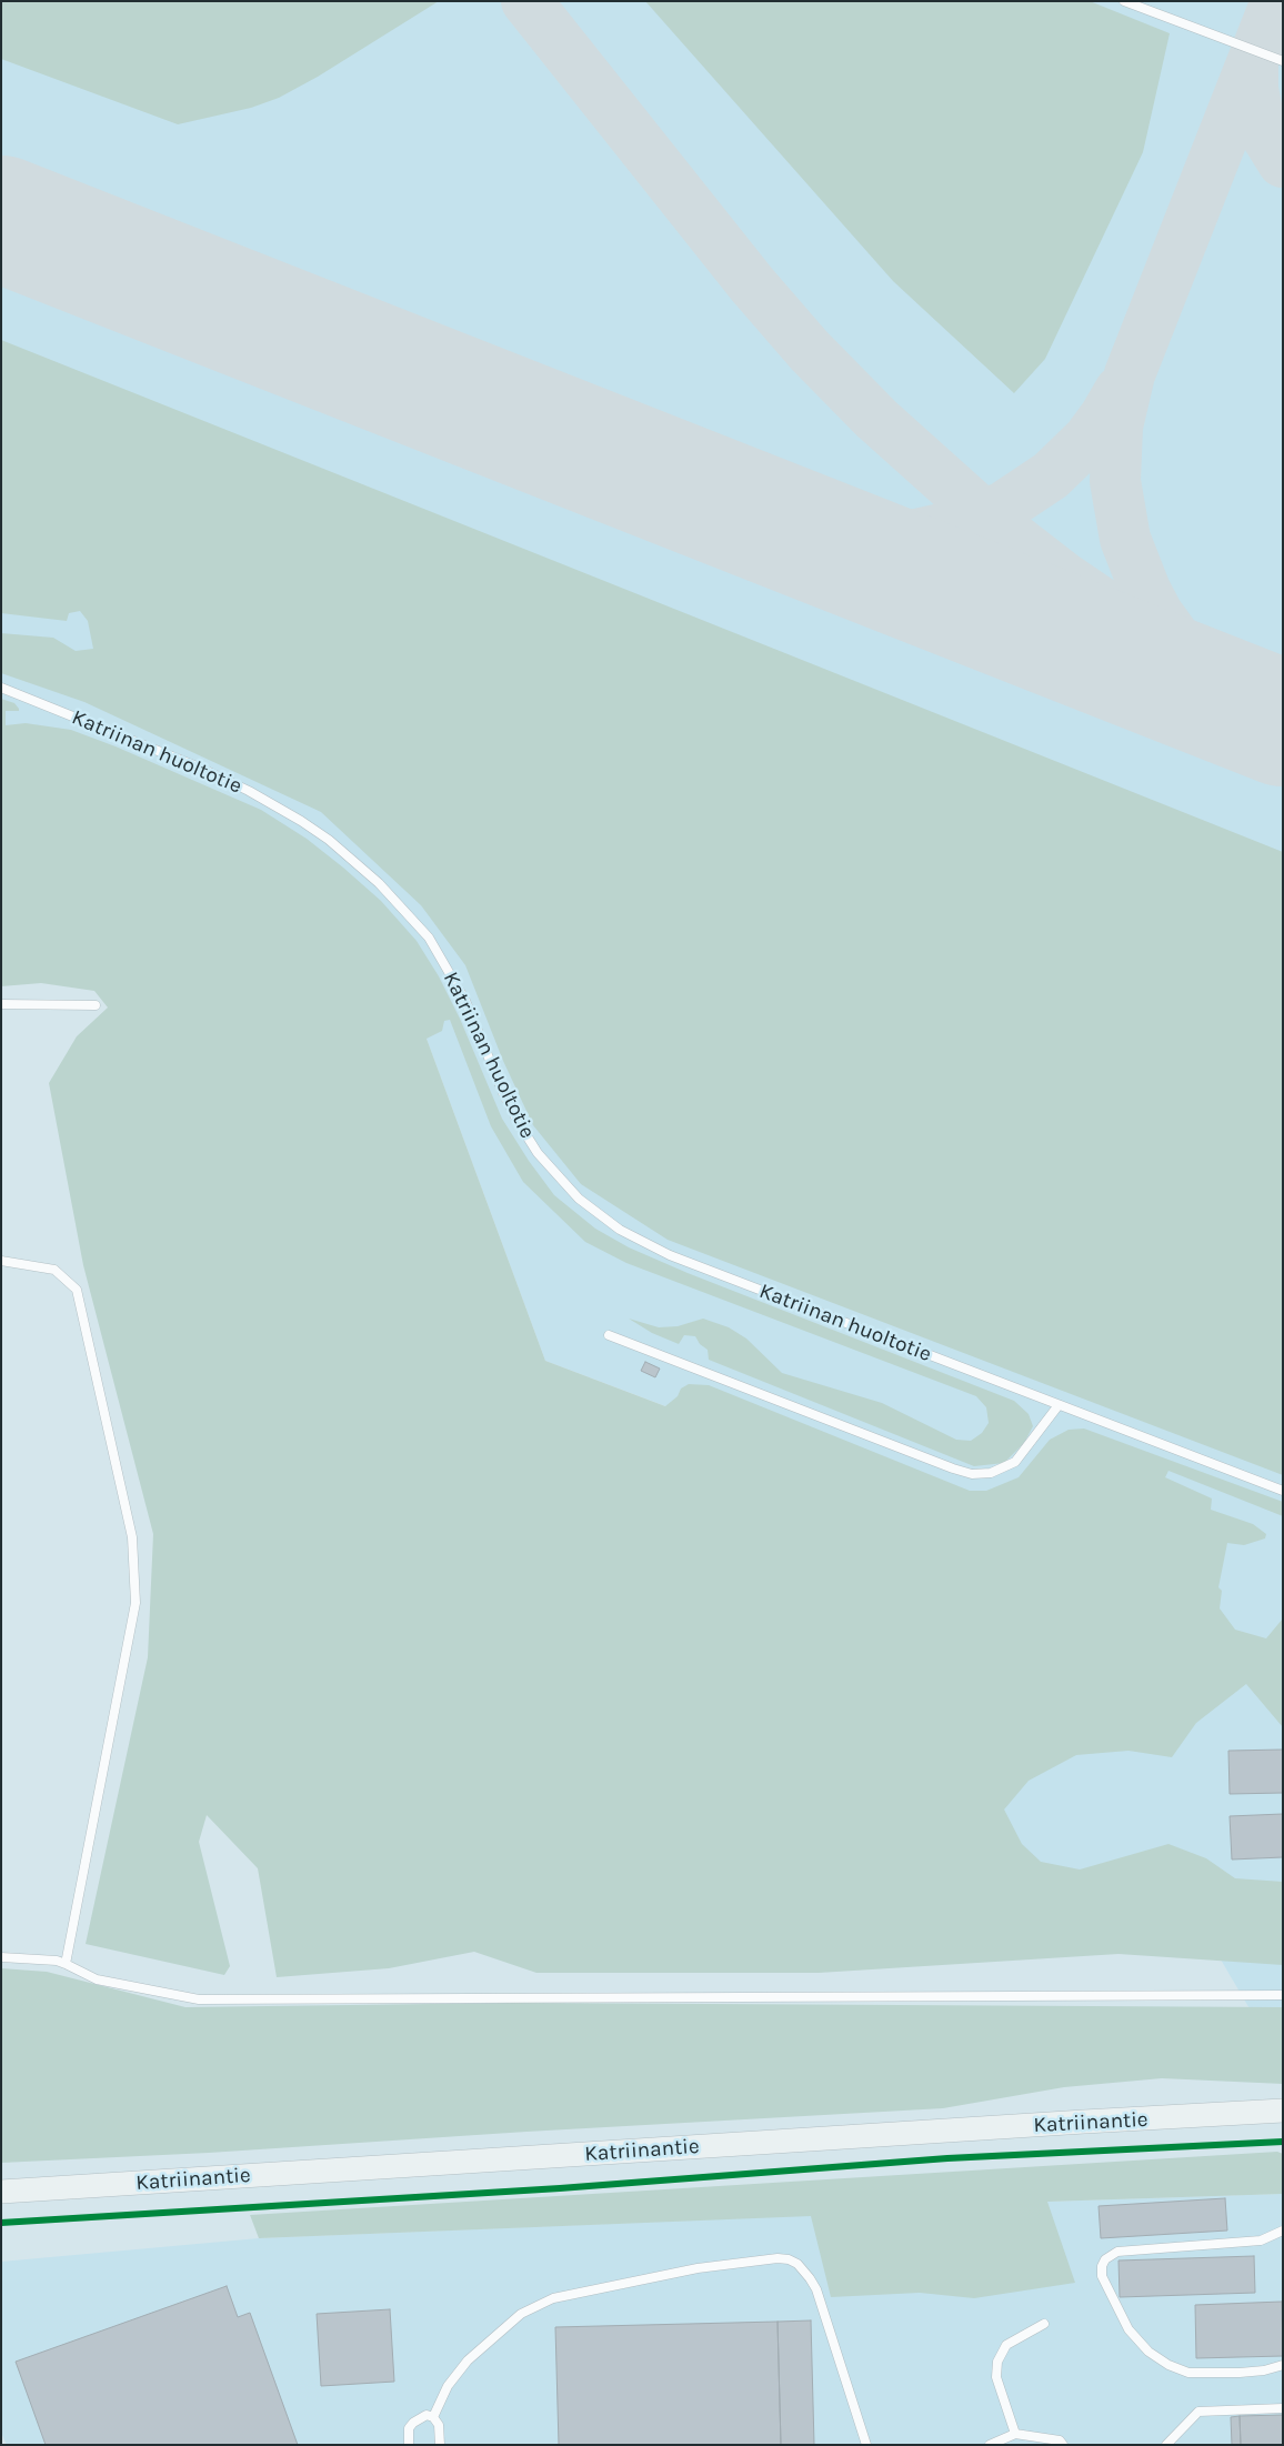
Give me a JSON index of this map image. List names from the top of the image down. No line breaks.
{"streets":{"main road":["Katriinantie"],"lane":["Katriinan huoltotie"]}}
